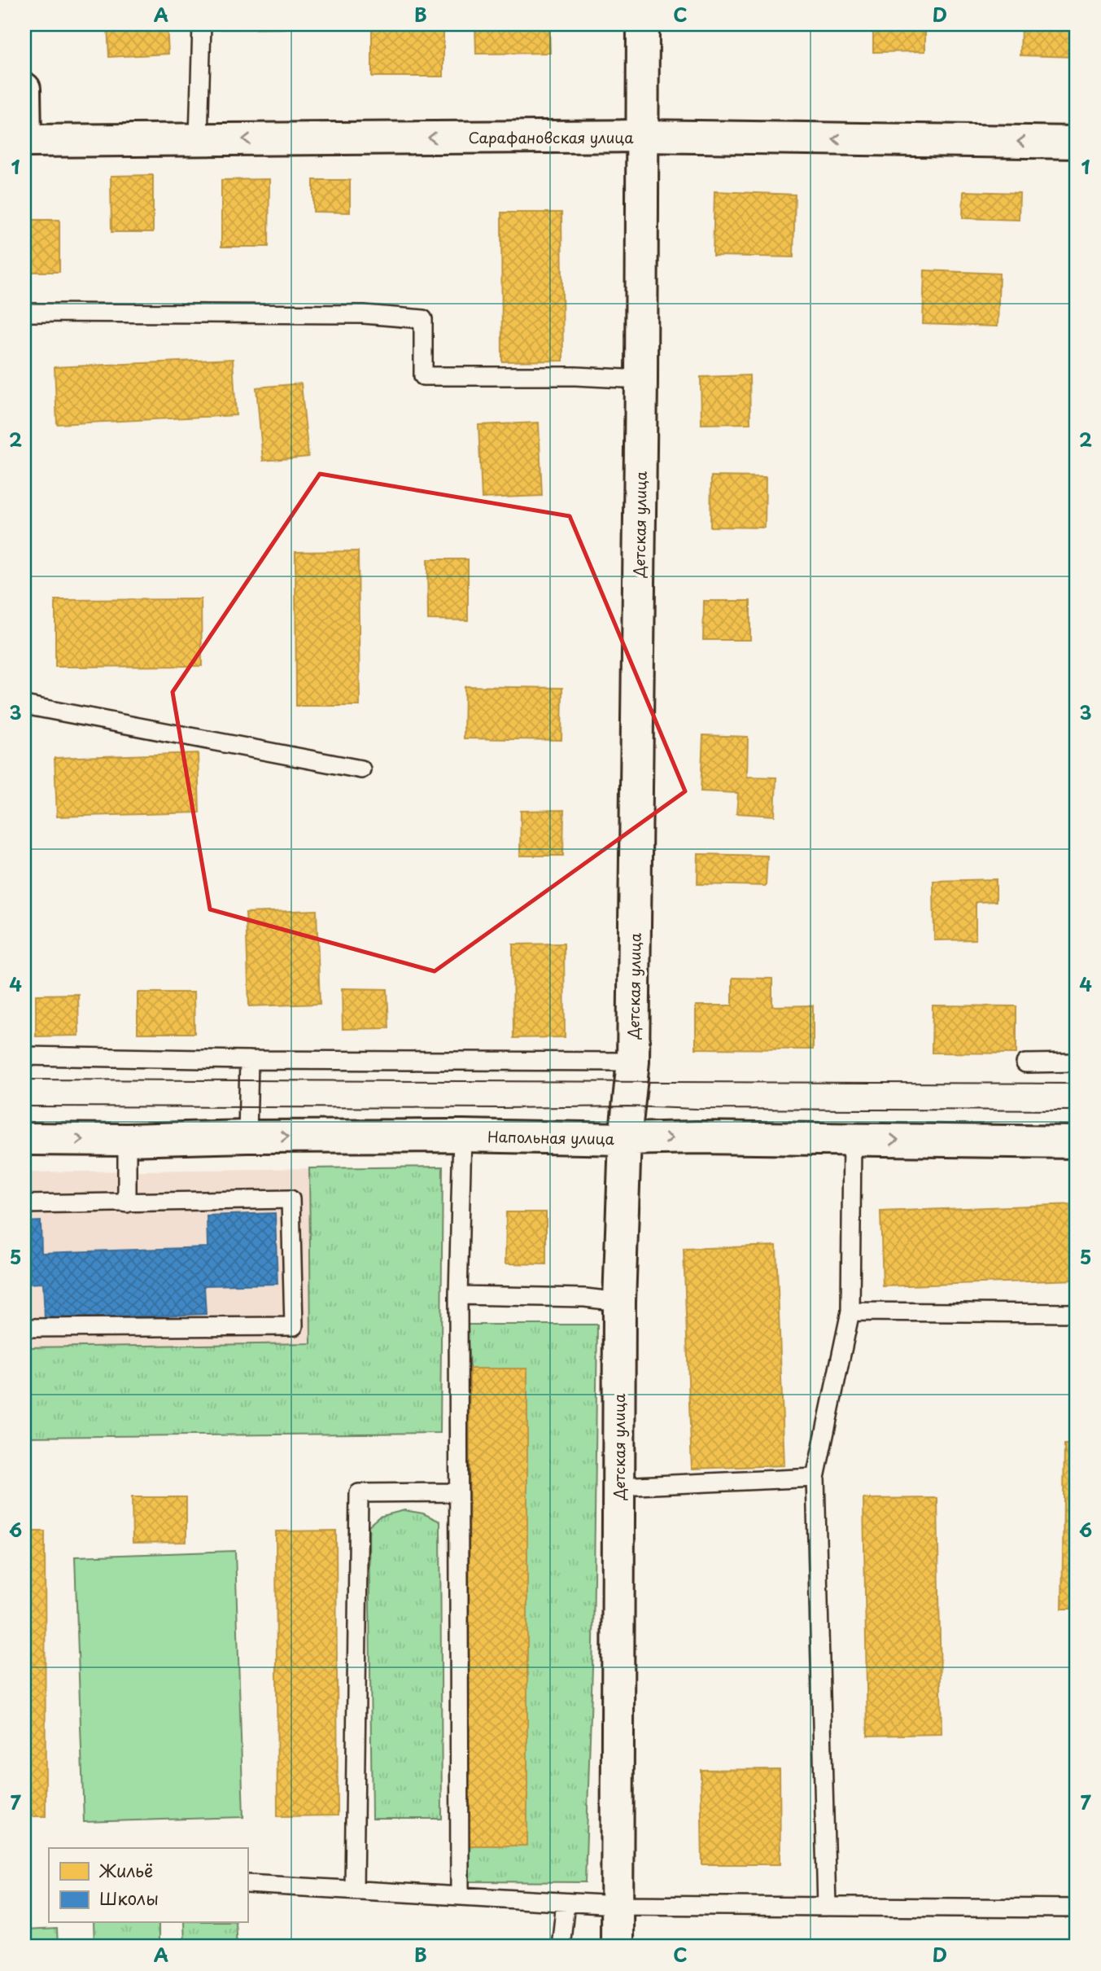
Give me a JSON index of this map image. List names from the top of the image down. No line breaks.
{"streets":{"street":["Сарафановская улица","Детская улица","Напольная улица"]},"crossings":[["Сарафановская улица","Детская улица"],["Детская улица","Напольная улица"]],"one_way":["Сарафановская улица","Напольная улица"],"legend":["Жильё","Школы"],"grid":{"columns":["A","B","C","D"],"rows":["1","2","3","4","5","6","7"]}}
